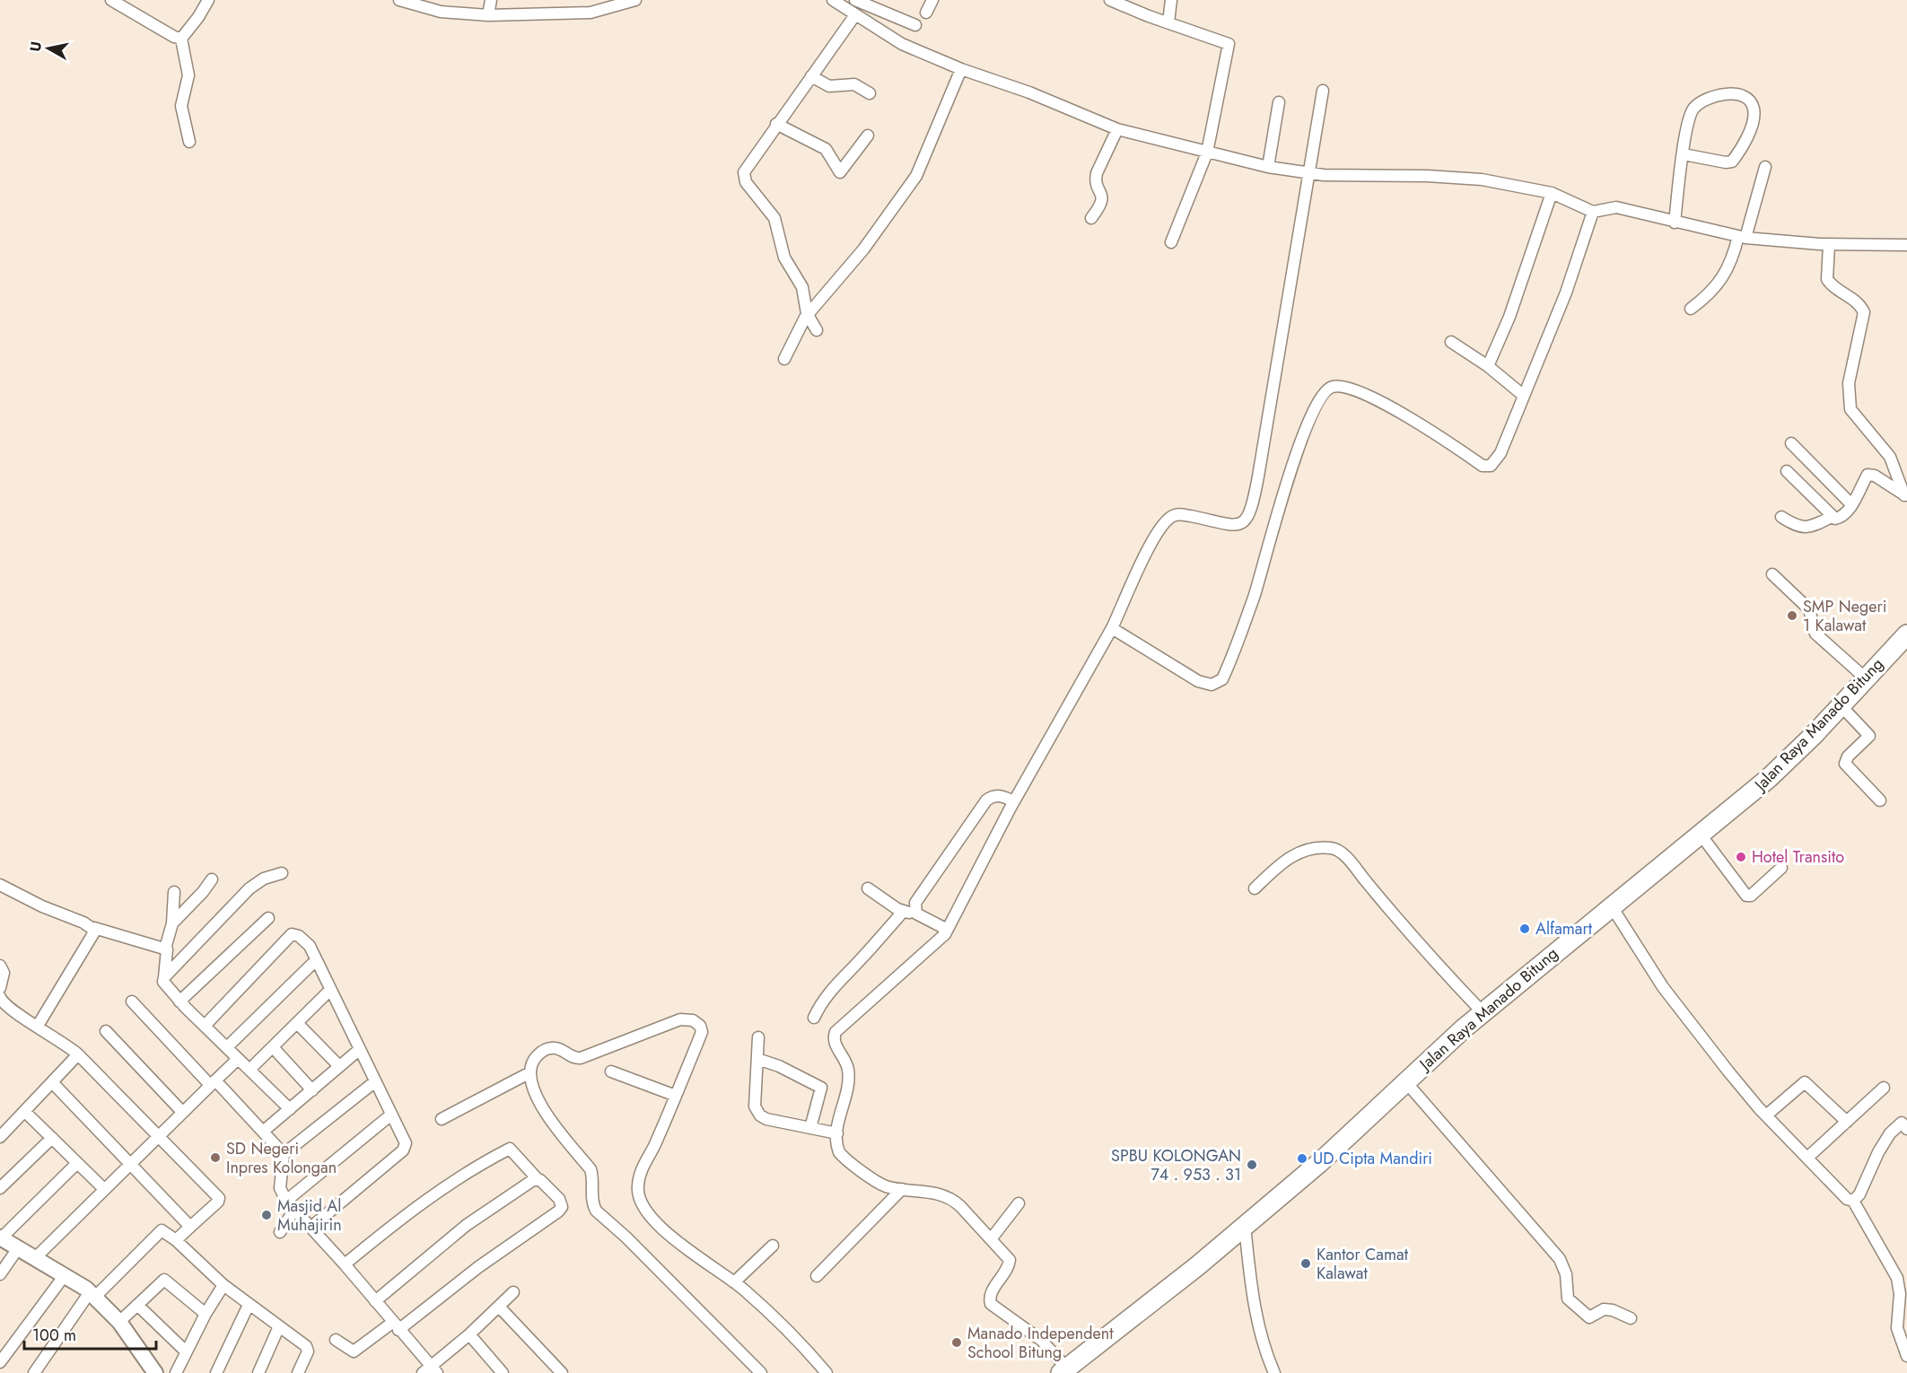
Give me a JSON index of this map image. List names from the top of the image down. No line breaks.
{"streets":{"highway":["Jalan Raya Manado Bitung"]},"places":["SMP Negeri 1 Kalawat","Hotel Transito","Alfamart","SD Negeri Inpres Kolongan","UD Cipta Mandiri","SPBU KOLONGAN 74 . 953 . 31","Masjid Al Muhajirin","Kantor Camat Kalawat","Manado Independent School Bitung"],"scale_bar":"100 m","north":"left"}
